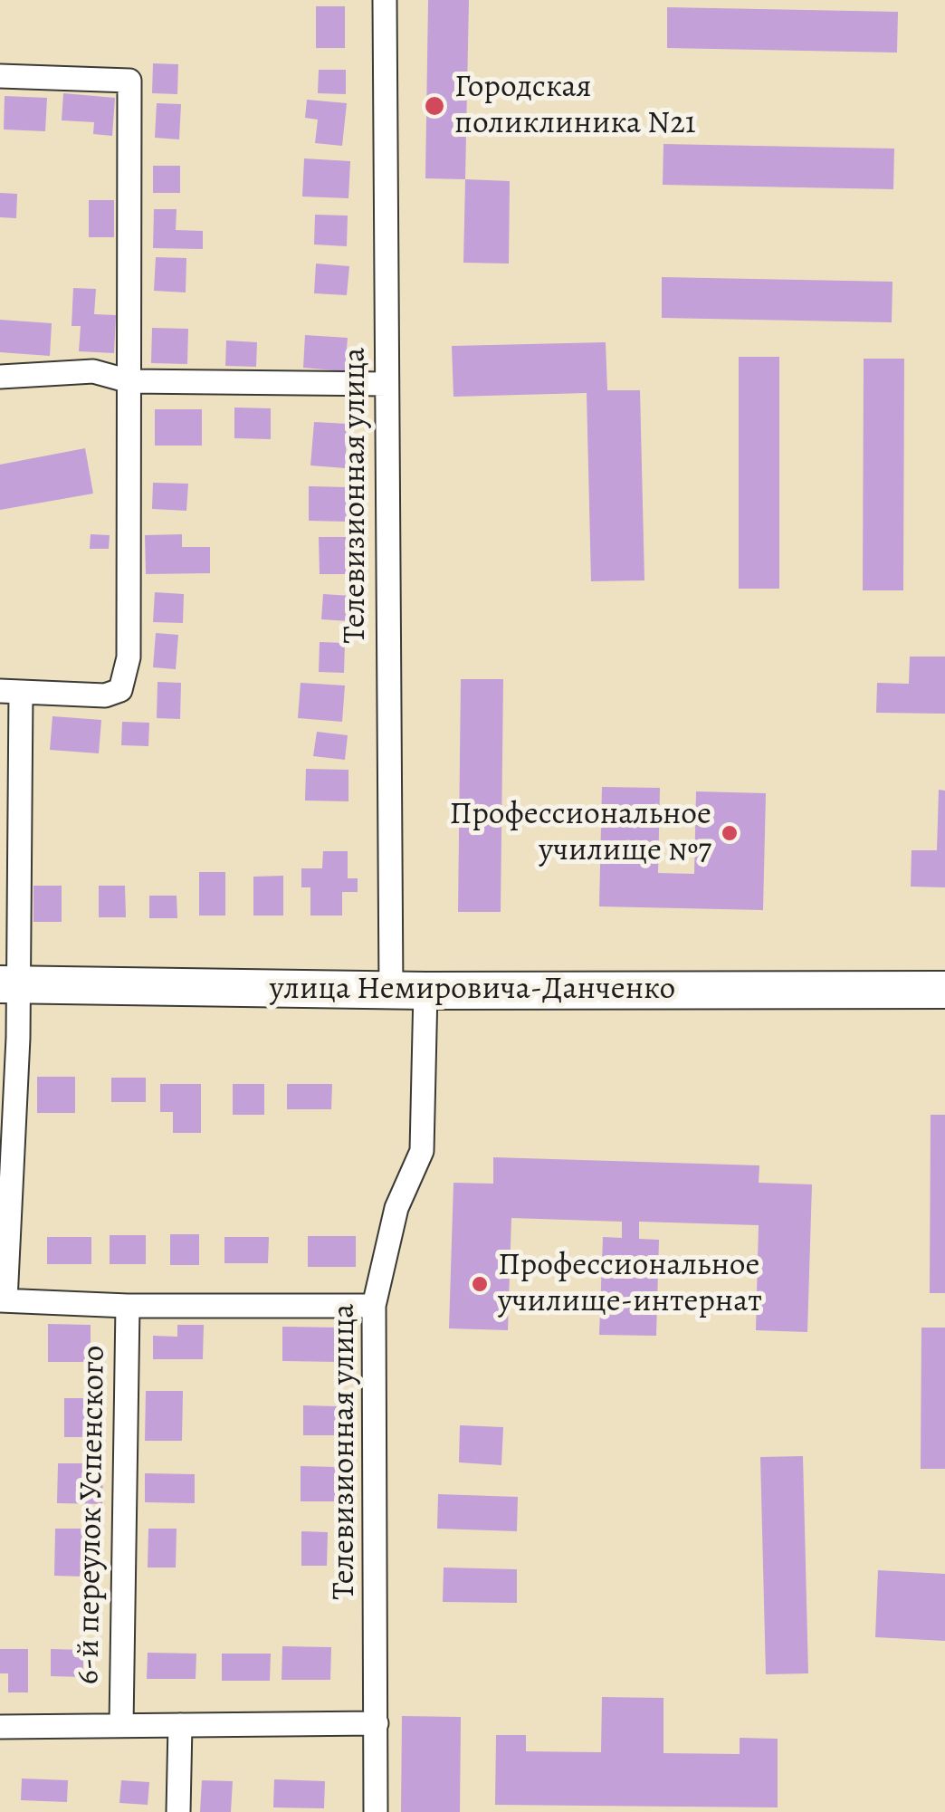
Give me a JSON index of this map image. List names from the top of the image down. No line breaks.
{"streets":{"main road":["улица Немировича-Данченко"],"street":["Телевизионная улица","6-й переулок Успенского"]},"crossings":[["Телевизионная улица","улица Немировича-Данченко"]],"places":["Городская поликлиника N21","Профессиональное училище №7","Профессиональное училище-интернат"]}
